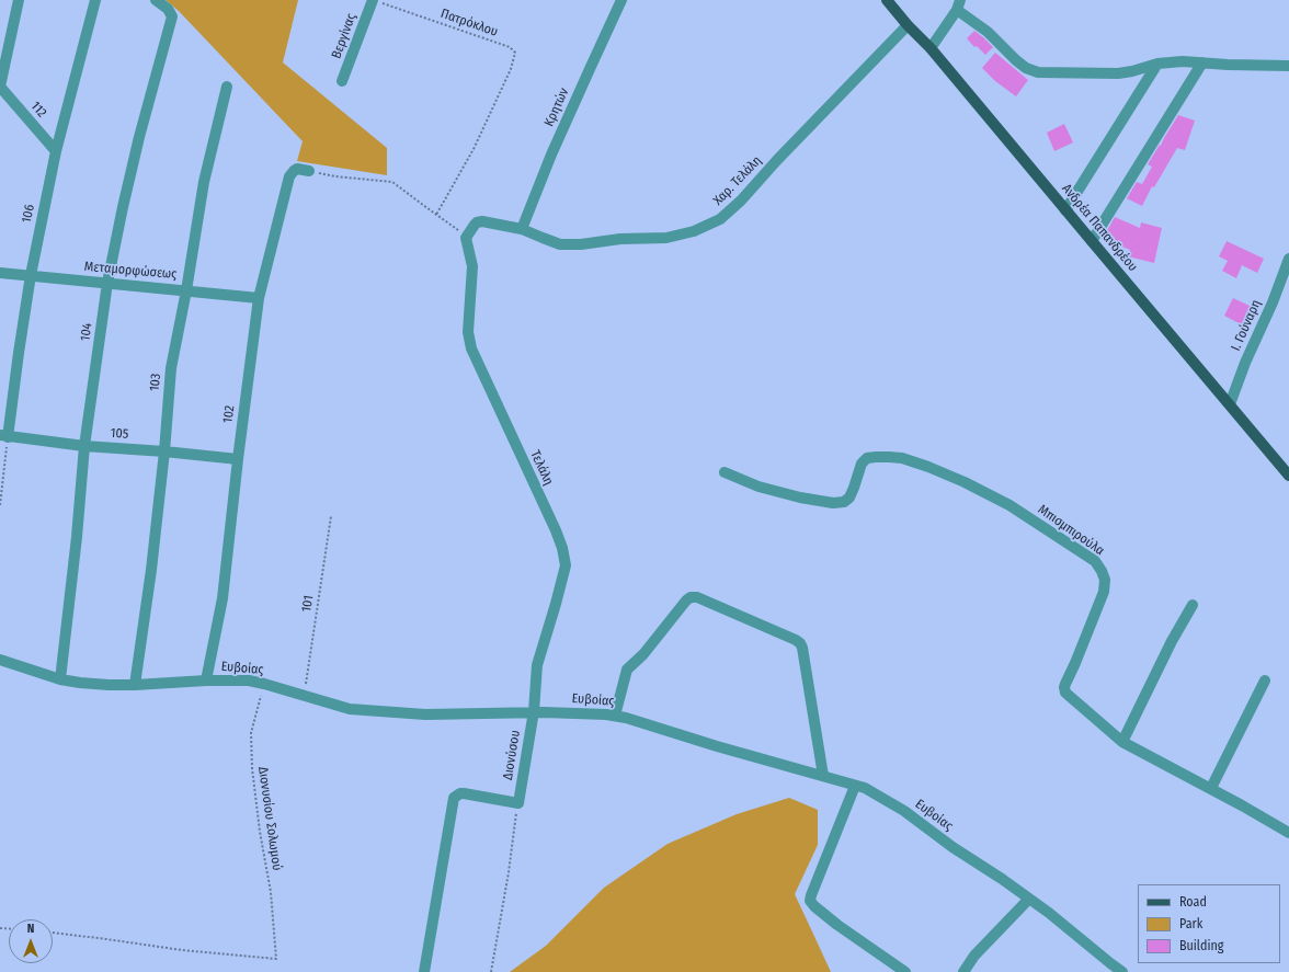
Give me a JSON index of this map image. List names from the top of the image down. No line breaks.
{"streets":{"main road":["Ανδρέα Παπανδρέου"],"street":["Βεργίνας","Κρητών","112","Χαρ. Τελάλη","106","Μεταμορφώσεως","Ι. Γούναρη","104","103","102","105","Τελάλη","Μπισμπιρούλα","Ευβοίας","Διονύσου"],"path":["Πατρόκλου","101","Διονυσίου Σολωμού"]},"crossings":[["Πατρόκλου","Βεργίνας"],["Κρητών","Χαρ. Τελάλη"],["112","106"],["Χαρ. Τελάλη","Ανδρέα Παπανδρέου"],["Χαρ. Τελάλη","Τελάλη"],["106","Μεταμορφώσεως"],["106","105"],["Ανδρέα Παπανδρέου","Ι. Γούναρη"],["Μεταμορφώσεως","104"],["Μεταμορφώσεως","103"],["Μεταμορφώσεως","102"],["104","105"],["104","Ευβοίας"],["103","105"],["103","Ευβοίας"],["102","105"],["102","Ευβοίας"],["Τελάλη","Ευβοίας"],["Τελάλη","Διονύσου"],["101","Ευβοίας"],["Ευβοίας","Διονύσου"],["Ευβοίας","Διονυσίου Σολωμού"]],"legend":["Road","Park","Building"],"north":"top"}
